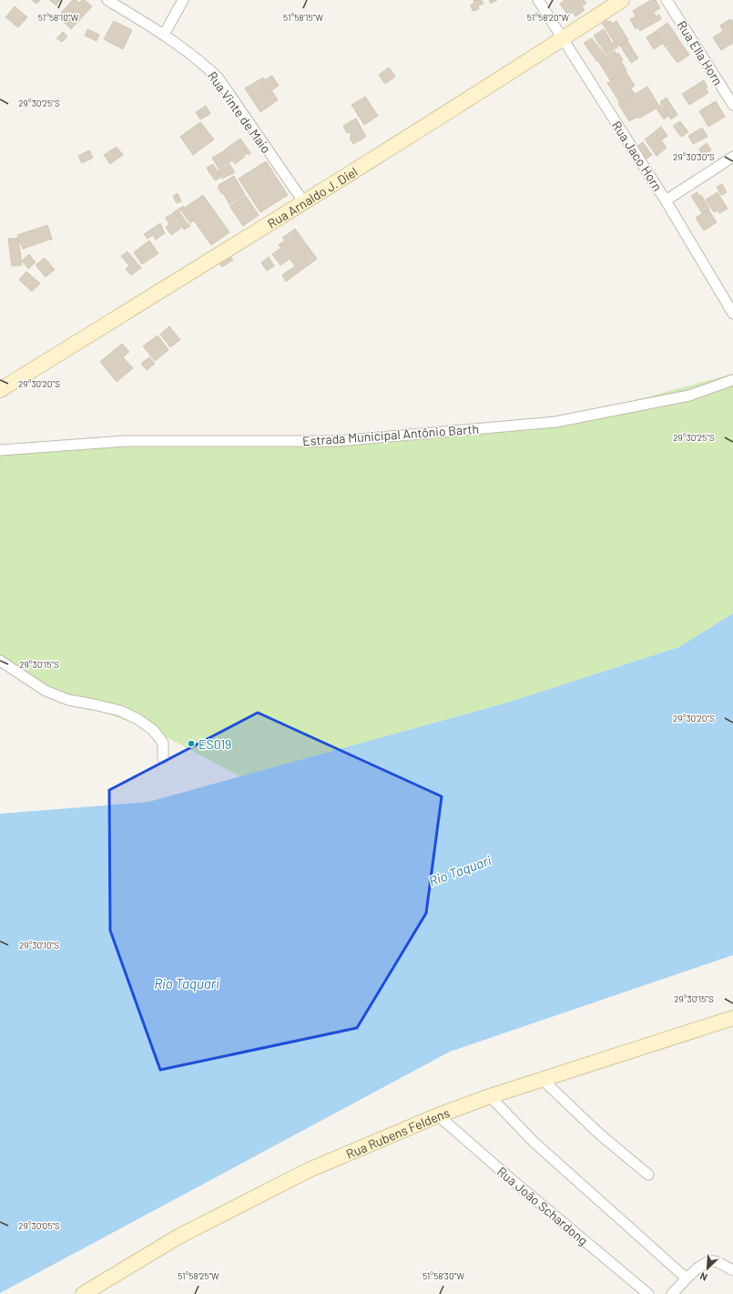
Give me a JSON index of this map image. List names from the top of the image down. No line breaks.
{"streets":{"street":["Rua Ella Horn","Rua Vinte de Maio","Rua Jaco Horn","Rua Arnaldo J. Diel","Estrada Municipal Antônio Barth","Rua Rubens Feldens","Rua João Schardong"]},"crossings":[["Rua Vinte de Maio","Rua Arnaldo J. Diel"],["Rua Jaco Horn","Rua Arnaldo J. Diel"],["Rua Rubens Feldens","Rua João Schardong"]],"water":["Rio Taquari"],"places":["ES019"],"north":"bottom left","coordinates":["51°58'10\"W","51°58'15\"W","51°58'20\"W","29°30'25\"S","29°30'30\"S","29°30'20\"S","29°30'15\"S","29°30'10\"S","29°30'05\"S","51°58'25\"W","51°58'30\"W"]}
